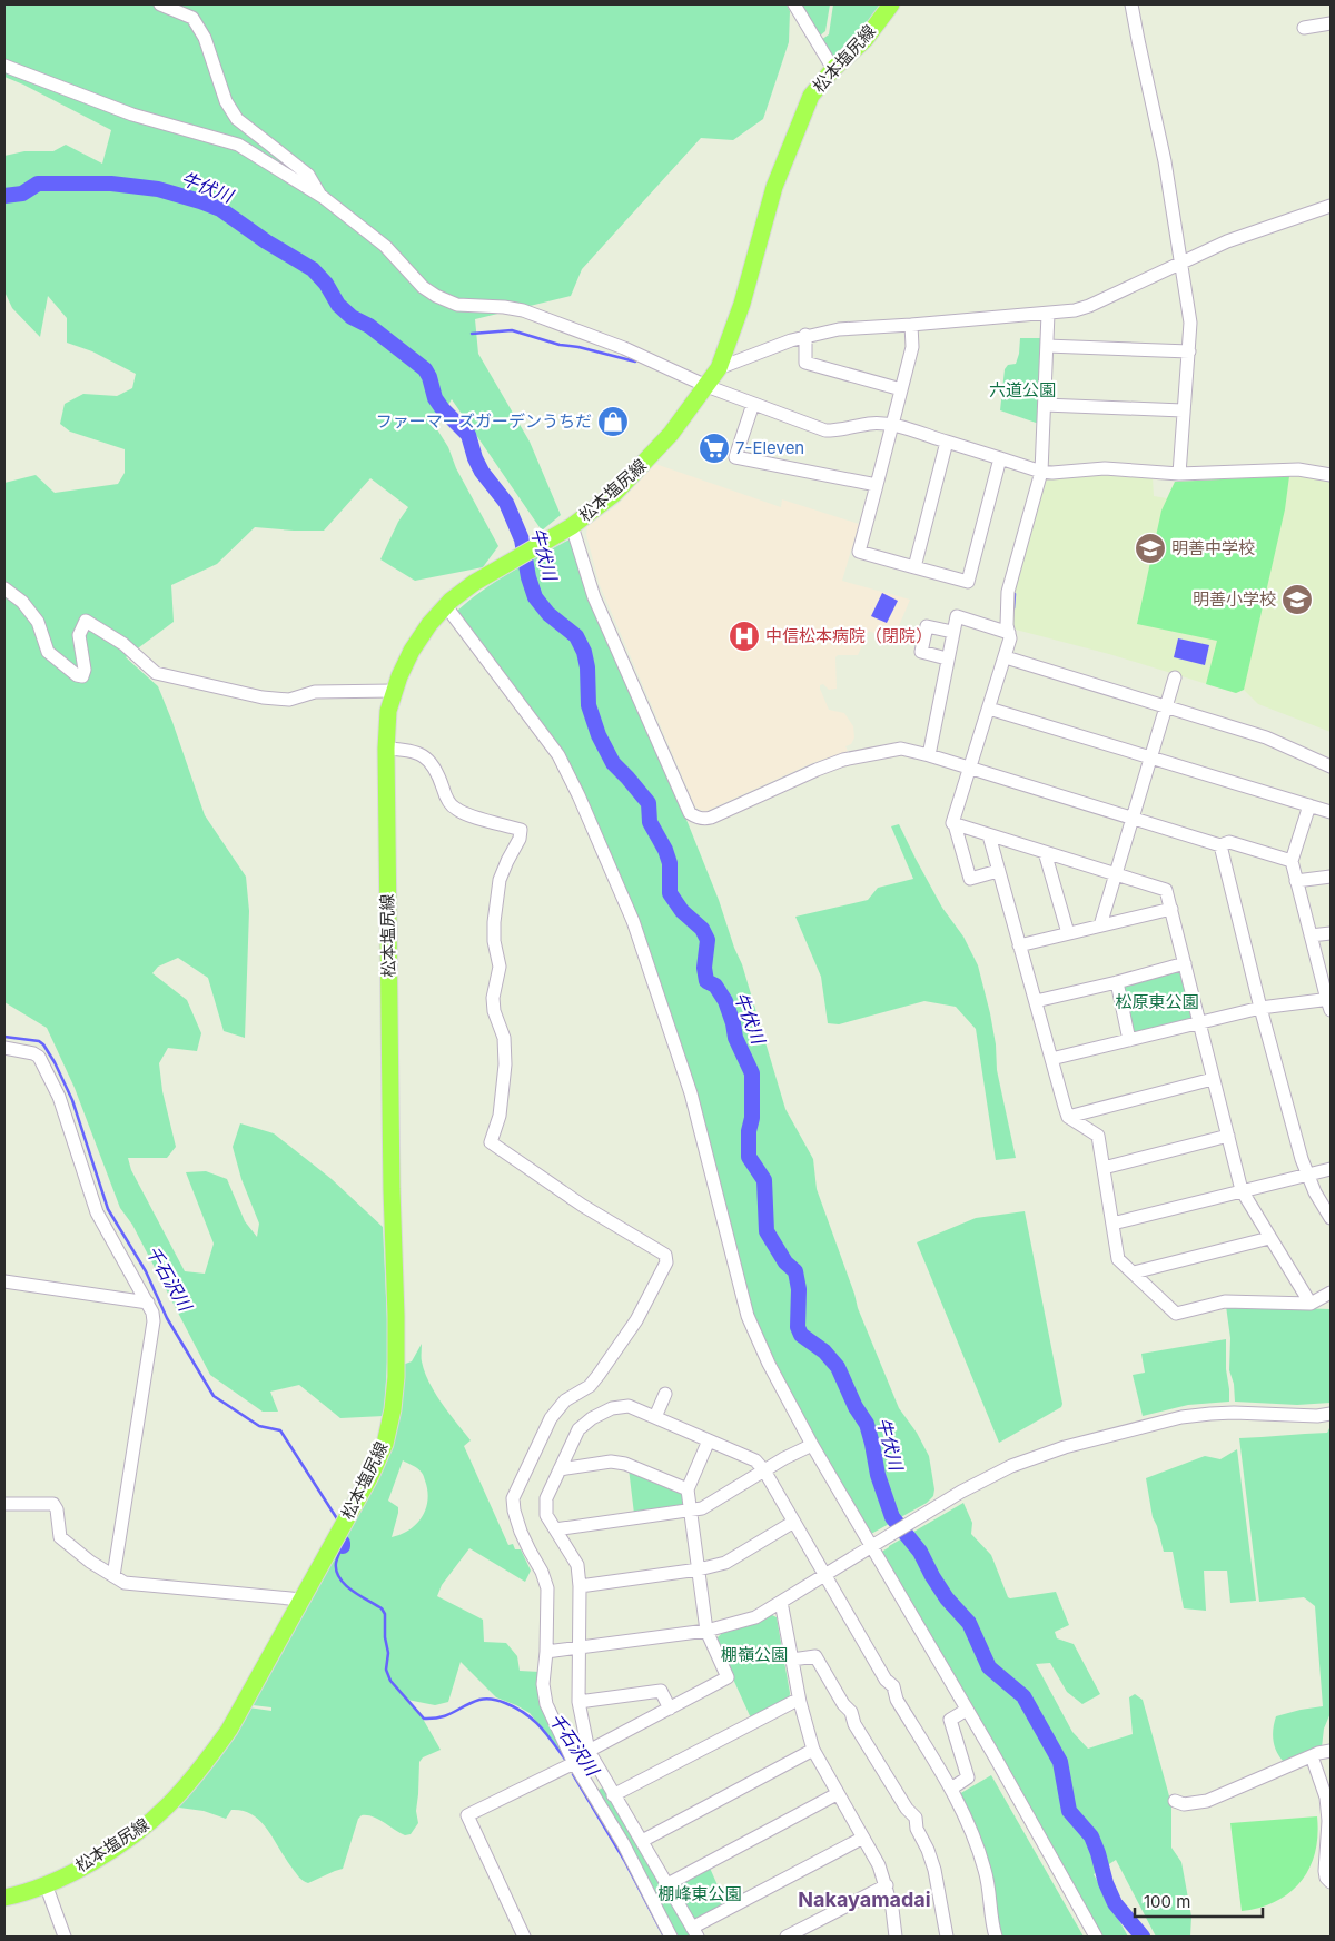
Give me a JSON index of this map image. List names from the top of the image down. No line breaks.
{"streets":{"main road":["松本塩尻線"]},"districts":["Nakayamadai"],"water":["牛伏川","千石沢川"],"parks":["六道公園","松原東公園","棚嶺公園","棚峰東公園"],"places":{"shop":["ファーマーズガーデンうちだ"],"supermarket":["7-Eleven"],"school or university":["明善中学校","明善小学校"],"hospital":["中信松本病院（閉院）"]},"scale_bar":"100 m"}
